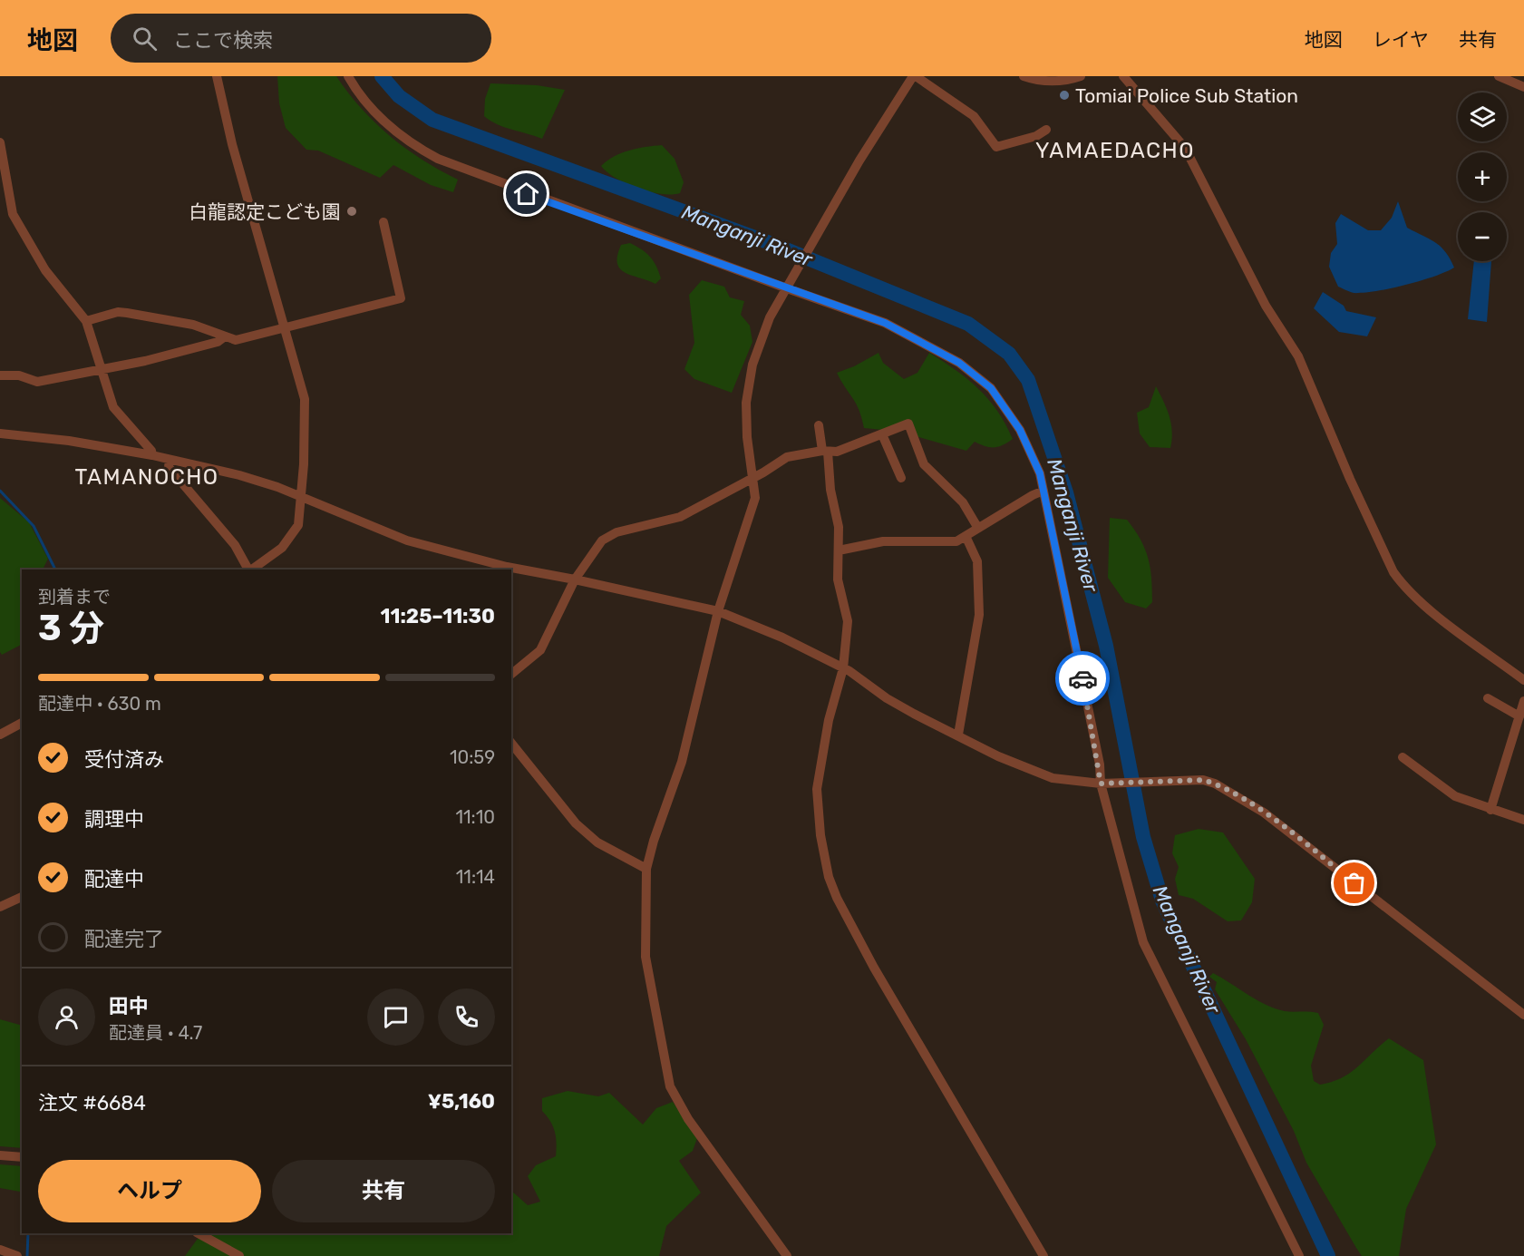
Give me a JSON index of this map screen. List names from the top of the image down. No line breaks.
{"districts":["YAMAEDACHO","TAMANOCHO"],"water":["Manganji River"],"places":["Tomiai Police Sub Station","白龍認定こども園"],"page":{"header":"地図","search":"ここで検索","nav":["地図","レイヤ","共有"],"map_buttons":["+","−"],"heading":["3 分","到着まで","11:25–11:30"],"panel":["田中","配達員 · 4.7","注文 #6684","¥5,160"],"bar":"配達中 · 630 m","list":[["受付済み","10:59"],["調理中","11:10"],["配達中","11:14"],"配達完了"],"buttons":["ヘルプ","共有"]}}
